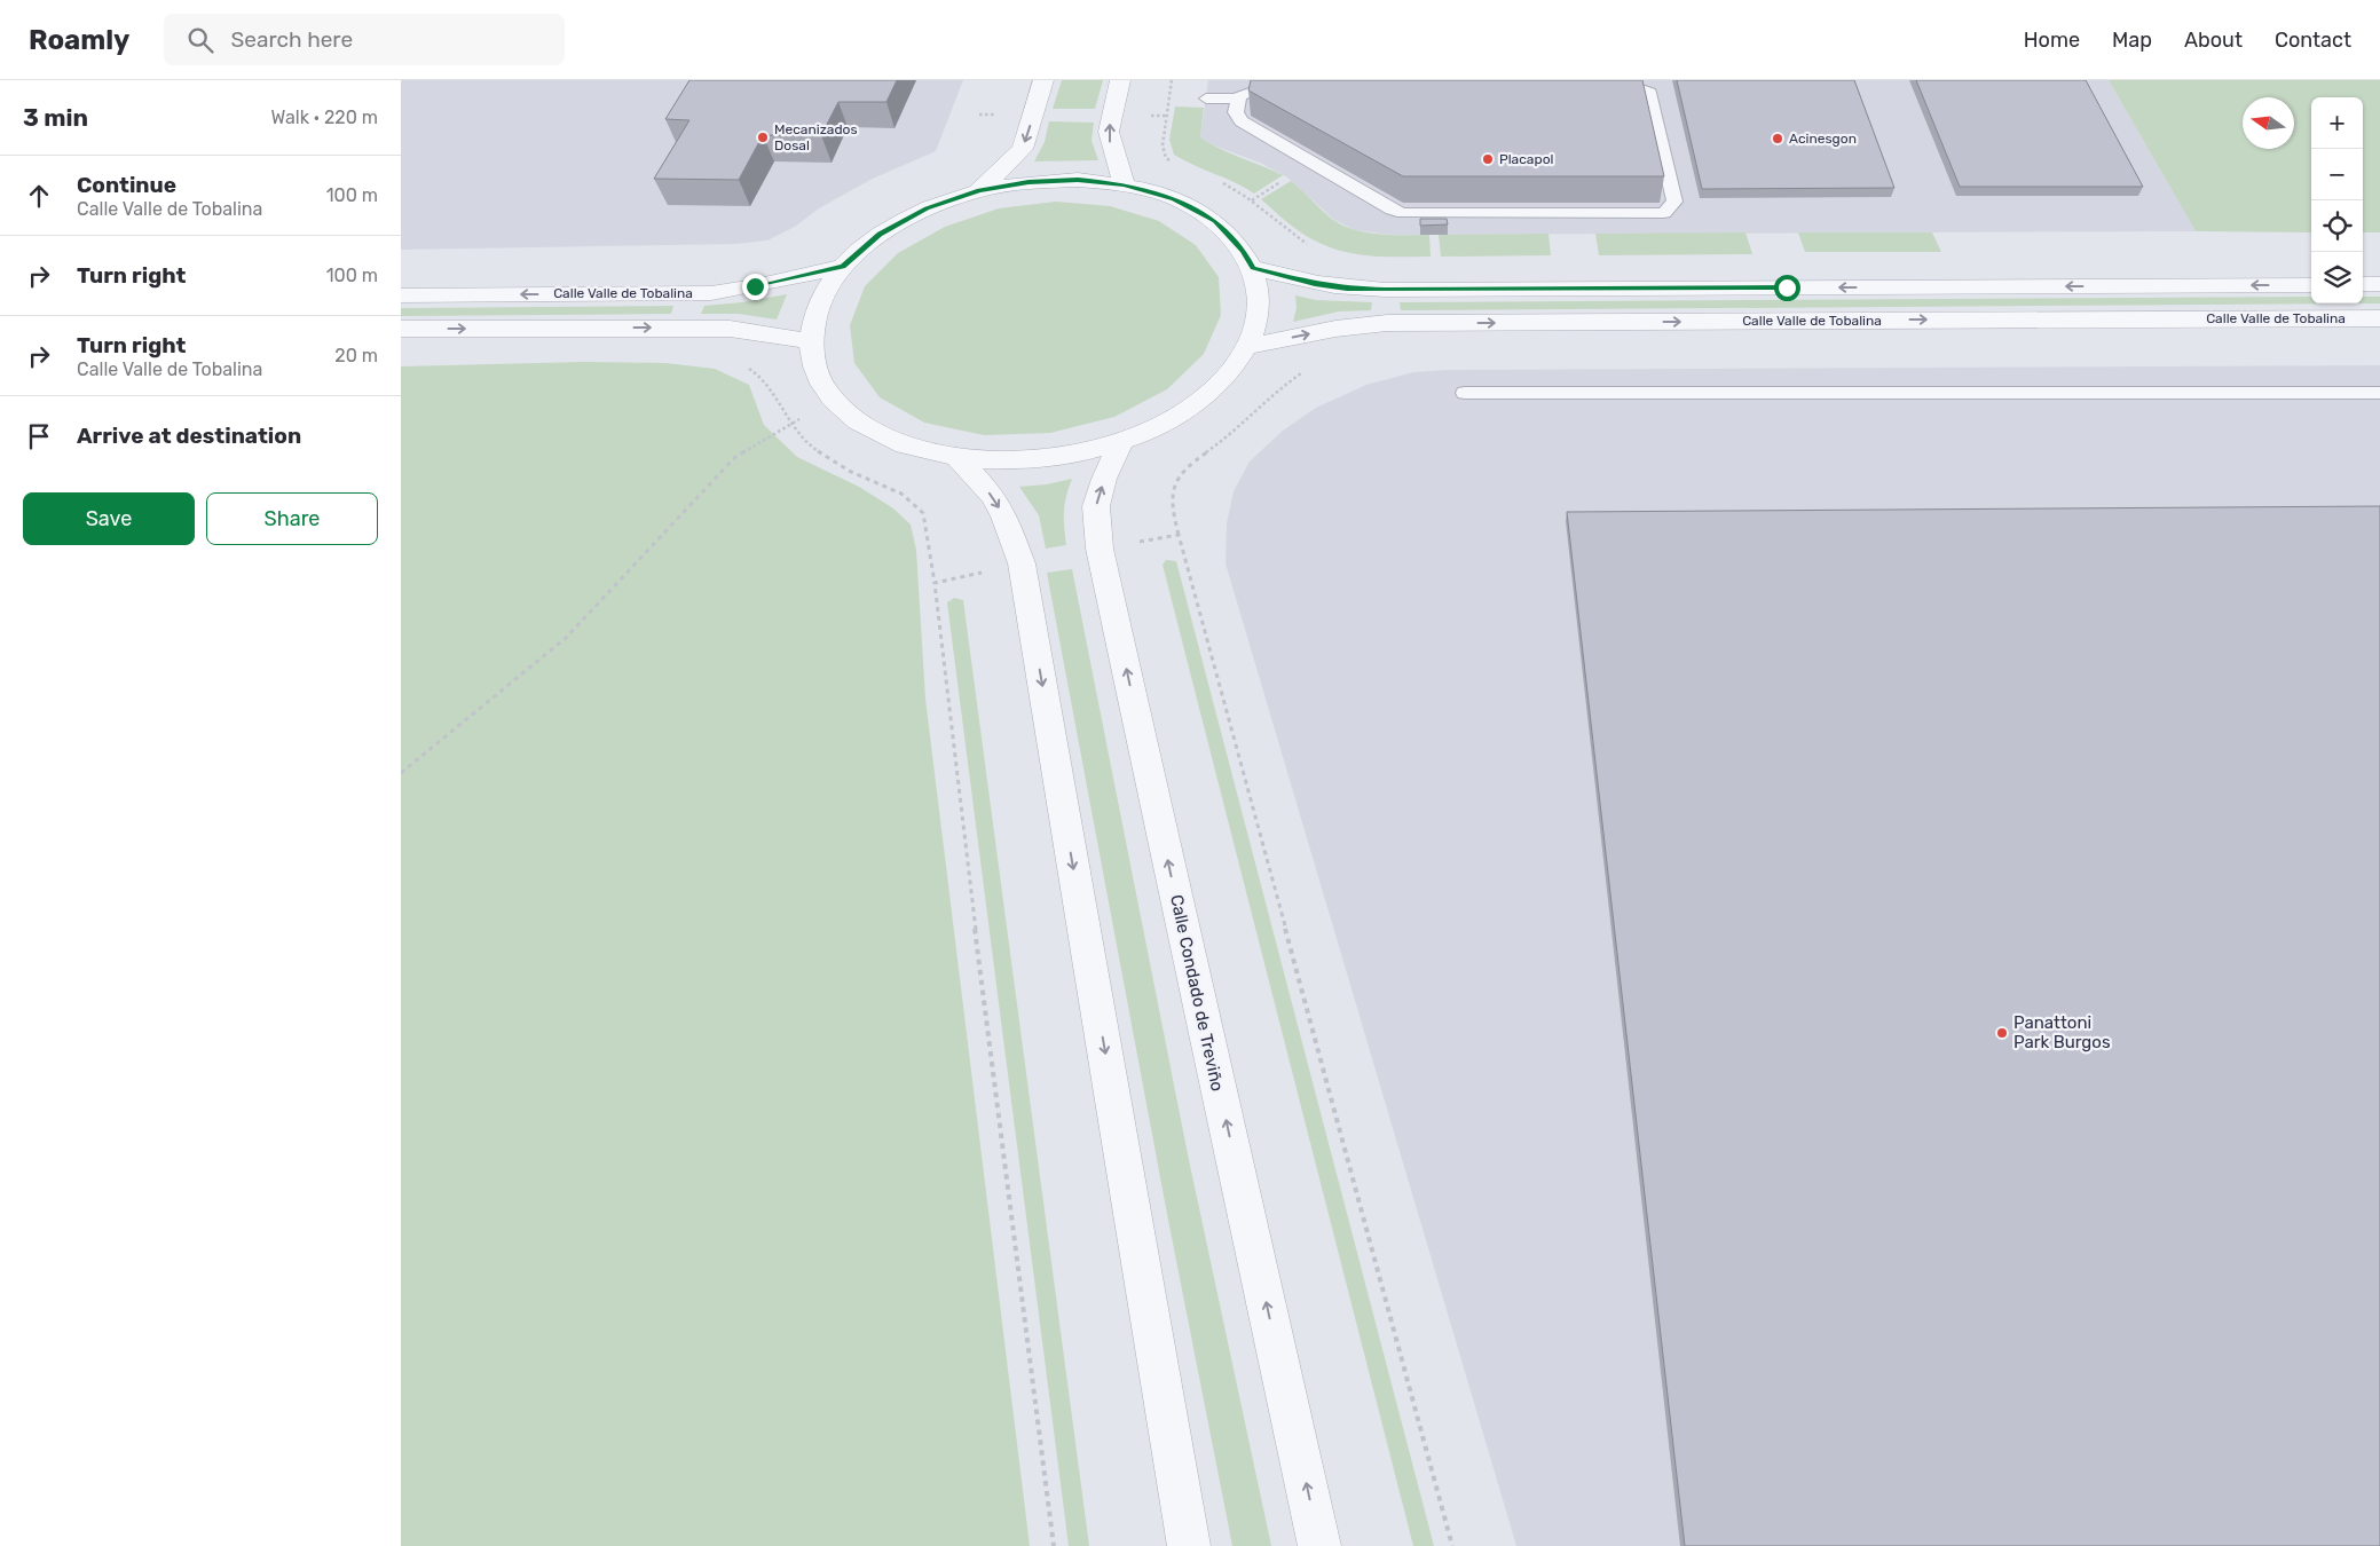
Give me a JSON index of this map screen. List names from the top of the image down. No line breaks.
{"streets":{"street":["Calle Valle de Tobalina","Calle Condado de Treviño"]},"places":["Mecanizados Dosal","Acinesgon","Placapol","Panattoni Park Burgos"],"north":"left","page":{"header":"Roamly","search":"Search here","nav":["Home","Map","About","Contact"],"heading":["3 min","Walk · 220 m"],"map_buttons":["+","−"],"list":[["Continue","Calle Valle de Tobalina","100 m"],["Turn right","100 m"],["Turn right","Calle Valle de Tobalina","20 m"],"Arrive at destination"],"buttons":["Save","Share"]}}
